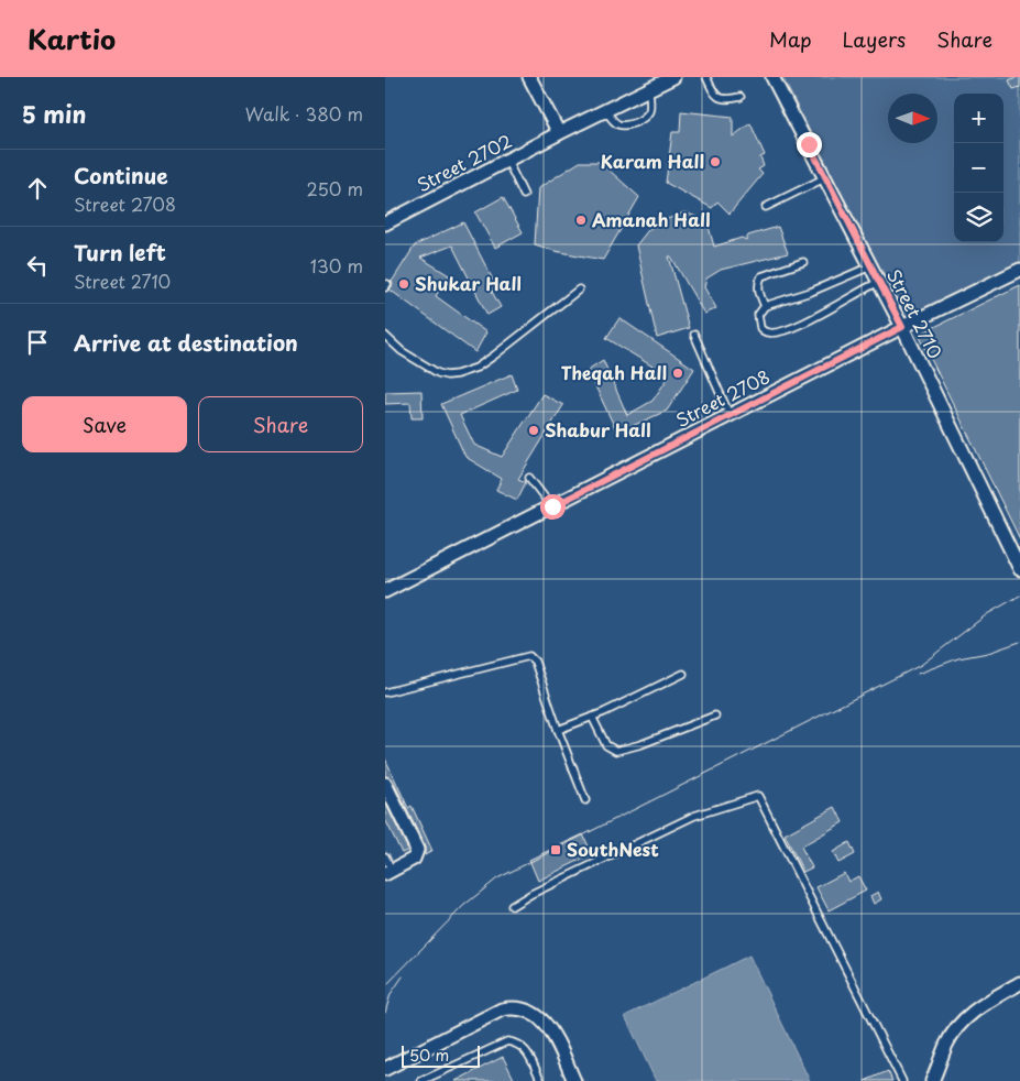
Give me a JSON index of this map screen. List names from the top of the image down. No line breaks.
{"streets":{"street":["Street 2702","Street 2710","Street 2708"]},"crossings":[["Street 2710","Street 2708"]],"places":{"other":["Karam Hall","Amanah Hall","Shukar Hall","Theqah Hall","Shabur Hall"],"transit":["SouthNest"]},"scale_bar":"50 m","north":"right","page":{"header":"Kartio","nav":["Map","Layers","Share"],"heading":["5 min","Walk · 380 m"],"map_buttons":["+","−"],"list":[["Continue","Street 2708","250 m"],["Turn left","Street 2710","130 m"],"Arrive at destination"],"buttons":["Save","Share"],"scale":"50 m"}}
